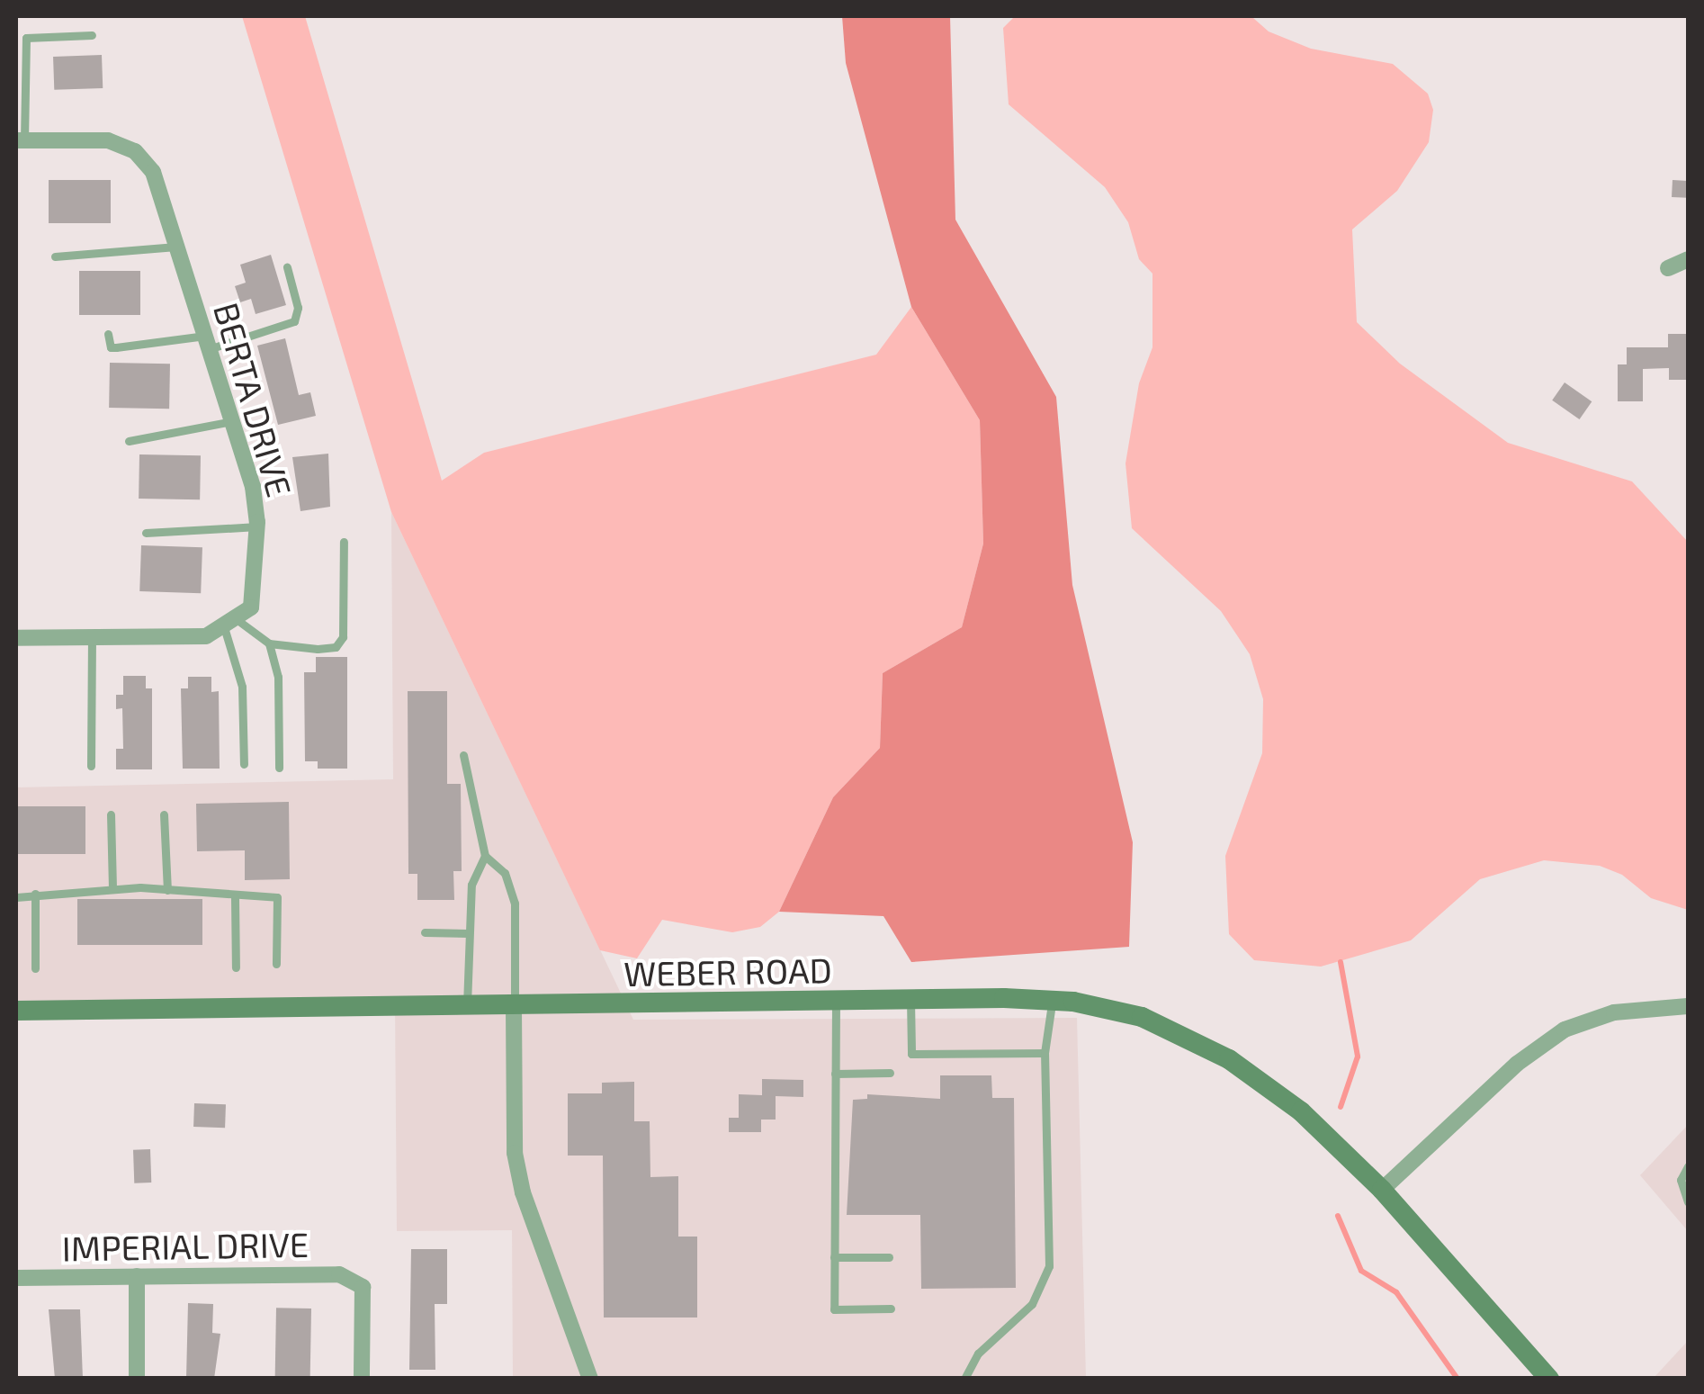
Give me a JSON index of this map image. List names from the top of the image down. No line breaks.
{"streets":{"main road":["WEBER ROAD"],"street":["BERTA DRIVE","IMPERIAL DRIVE"]}}
